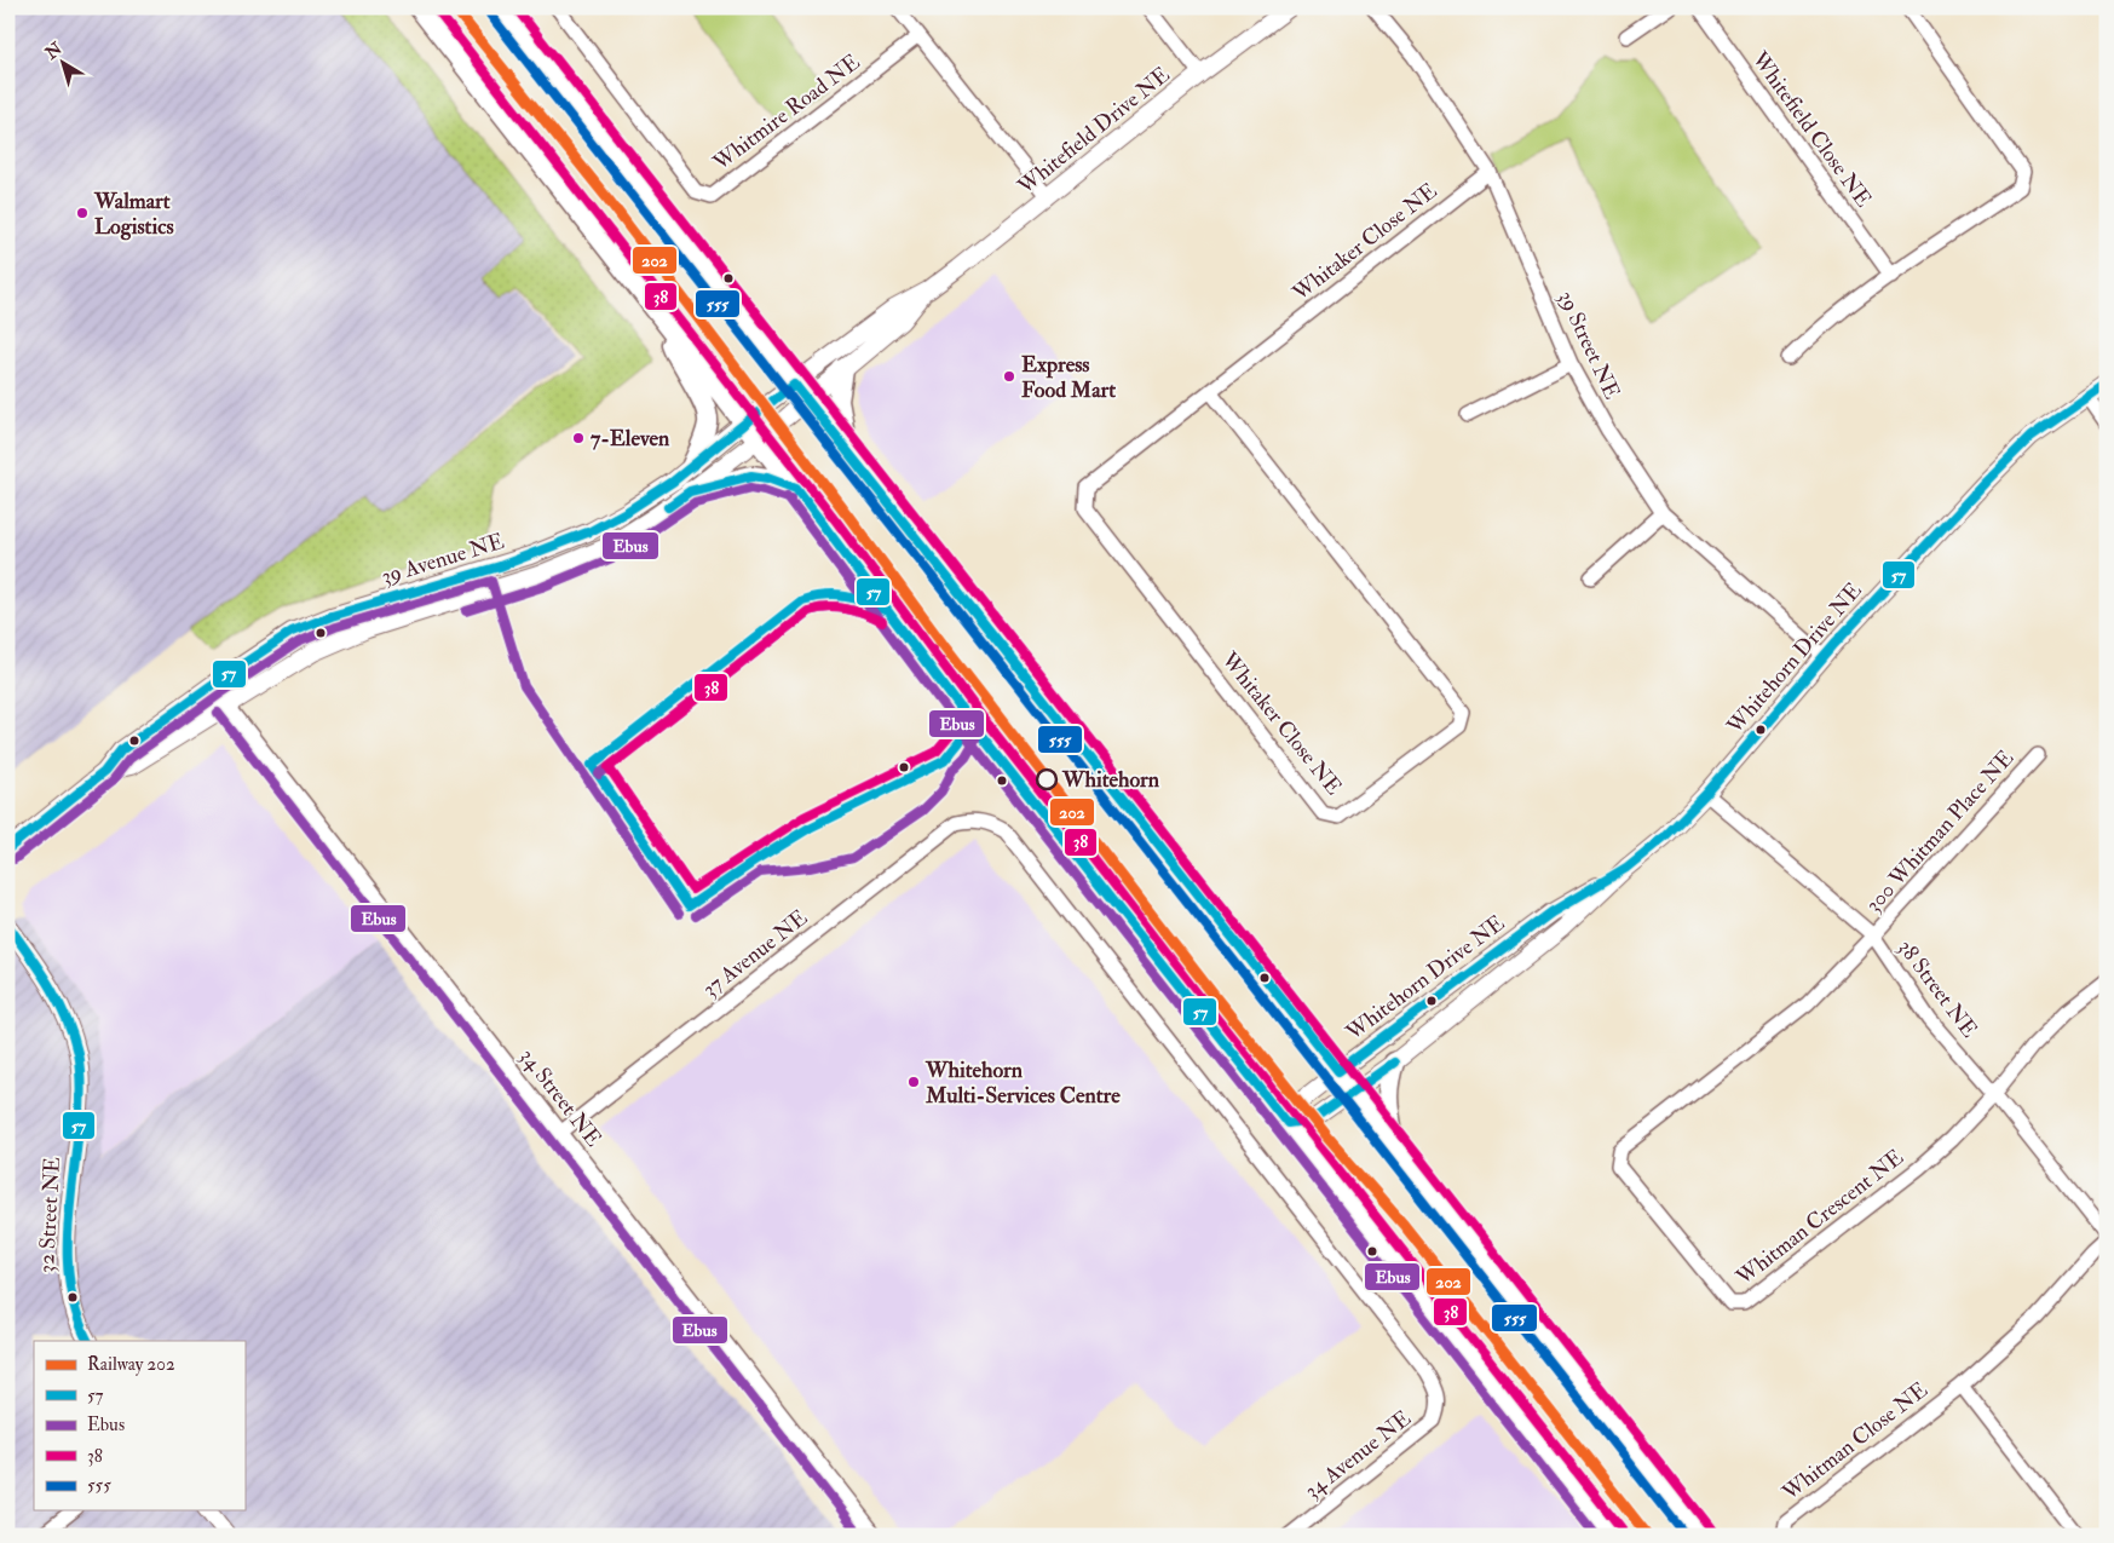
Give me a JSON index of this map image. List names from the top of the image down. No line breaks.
{"streets":{"street":["Whitmire Road NE","Whitefield Close NE","Whitefield Drive NE","Whitaker Close NE","39 Street NE","39 Avenue NE","Whitehorn Drive NE","300 Whitman Place NE","37 Avenue NE","38 Street NE","34 Street NE","32 Street NE","Whitman Crescent NE","Whitman Close NE","34 Avenue NE"]},"crossings":[["Whitefield Drive NE","39 Avenue NE"],["Whitaker Close NE","39 Street NE"],["39 Street NE","Whitehorn Drive NE"],["39 Avenue NE","34 Street NE"],["Whitehorn Drive NE","38 Street NE"],["300 Whitman Place NE","38 Street NE"],["300 Whitman Place NE","Whitman Crescent NE"],["37 Avenue NE","34 Street NE"],["37 Avenue NE","34 Avenue NE"],["38 Street NE","Whitman Crescent NE"]],"places":["Walmart Logistics","Express Food Mart","7-Eleven","Whitehorn","Whitehorn Multi-Services Centre"],"lines":["rail line 202","transit line 38","transit line 555","transit line 57","transit line Ebus"],"legend":["Railway 202","57","Ebus","38","555"],"north":"top left"}
